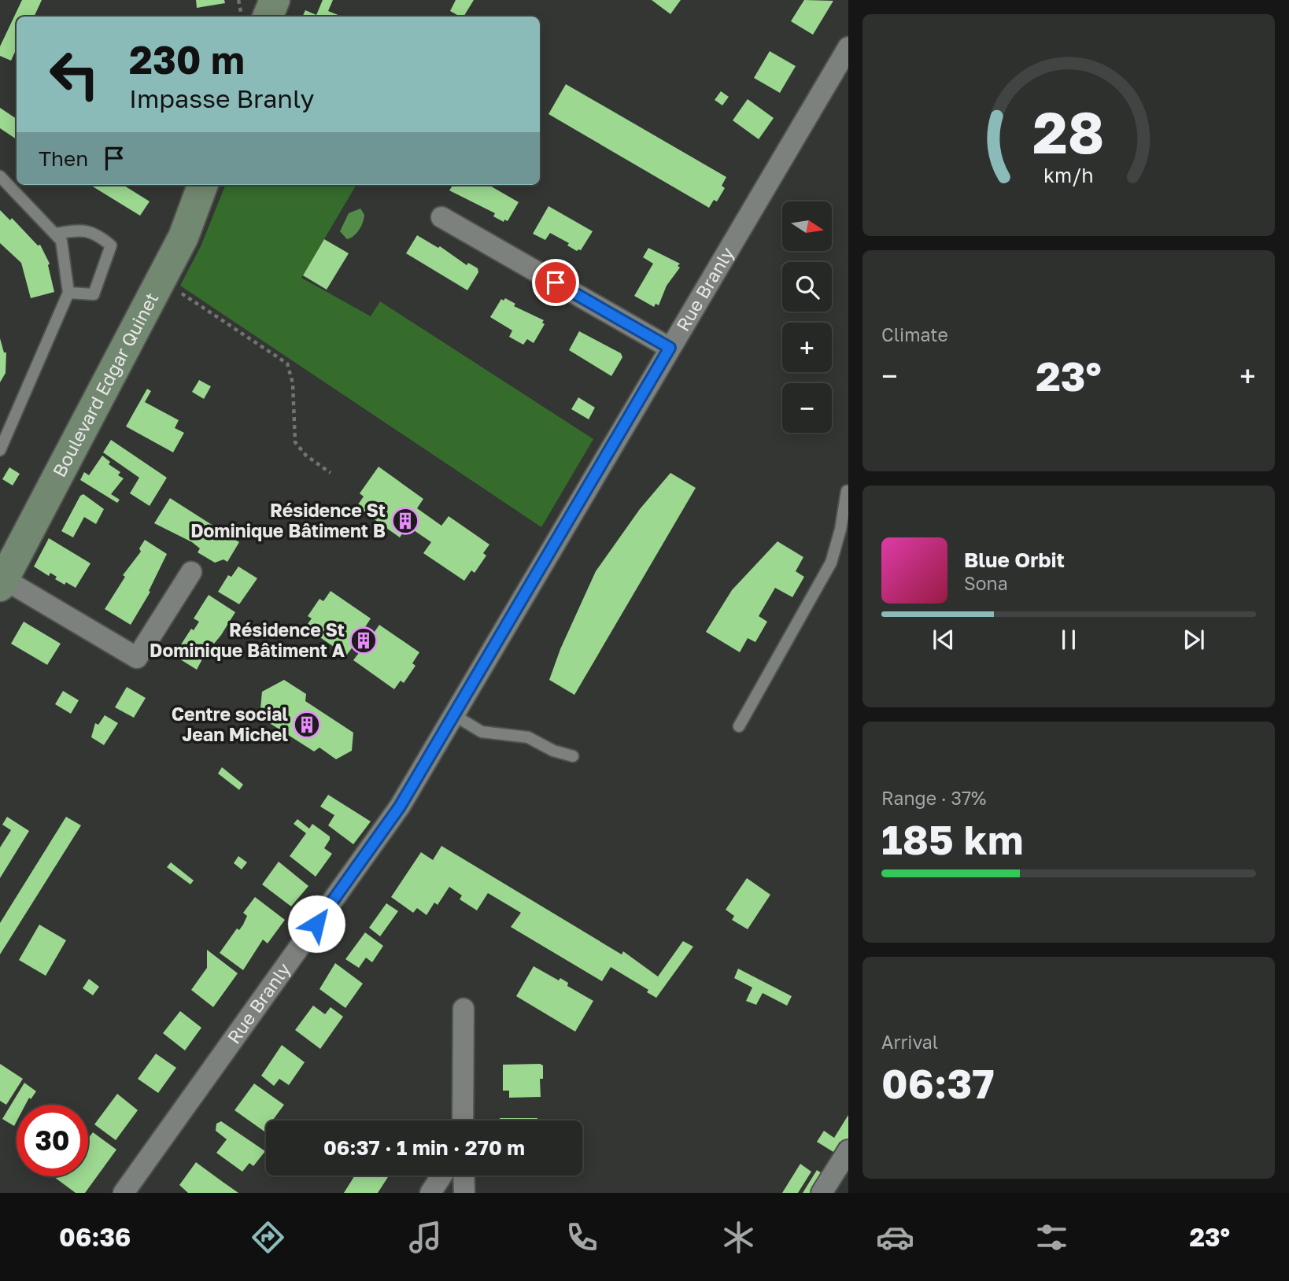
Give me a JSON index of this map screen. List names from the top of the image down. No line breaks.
{"streets":{"street":["Rue Branly","Boulevard Edgar Quinet"]},"places":{"building":["Résidence St Dominique Bâtiment B","Résidence St Dominique Bâtiment A","Centre social Jean Michel"]},"north":"right","page":{"turn":["230 m","Impasse Branly"],"then":"Then","map_buttons":["+","−"],"tile":["Climate",["Range · 37%","185 km"],["Arrival","06:37"]],"heat":["−","23°","+"],"song":["Blue Orbit","Sona"],"limit":"30","trip":"06:37 · 1 min · 270 m","tabs":["06:36","23°"],"gauge":["28","km/h"]}}
